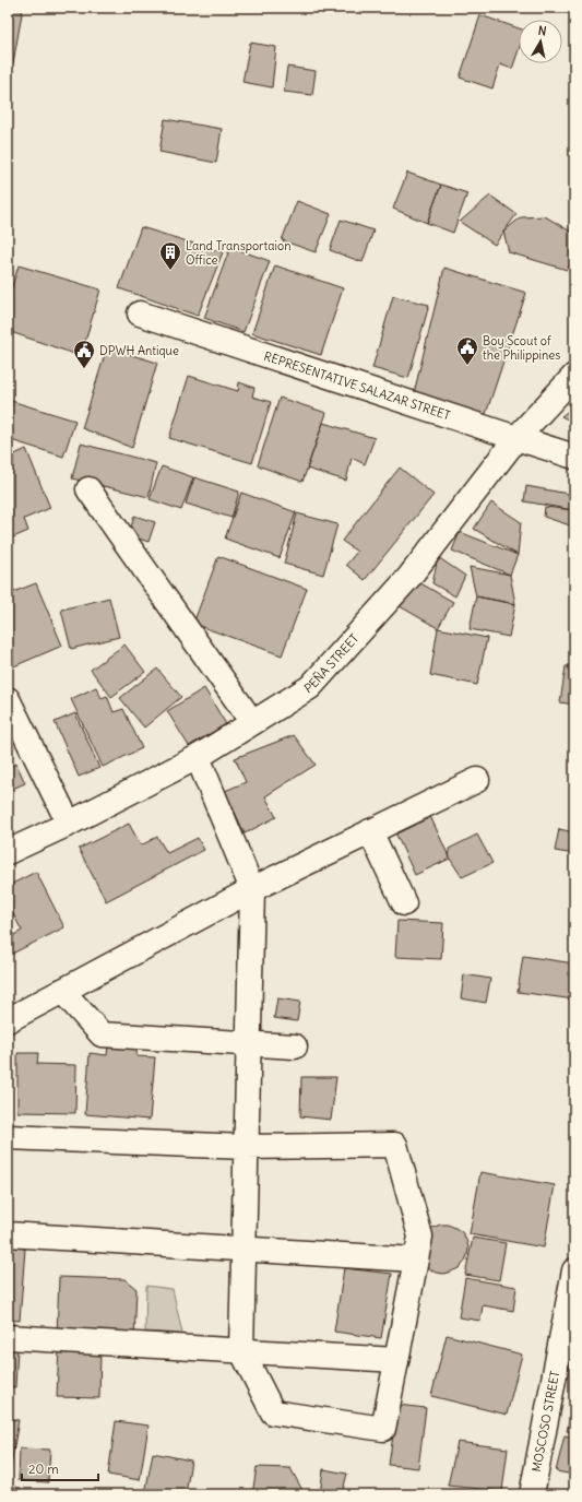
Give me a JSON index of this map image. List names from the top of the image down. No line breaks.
{"streets":{"street":["REPRESENTATIVE SALAZAR STREET","PEÑA STREET","MOSCOSO STREET"]},"crossings":[["REPRESENTATIVE SALAZAR STREET","PEÑA STREET"]],"places":{"building":["Land Transportaion Office"],"public building":["Boy Scout of the Philippines","DPWH Antique"]},"scale_bar":"20 m","north":"top"}
